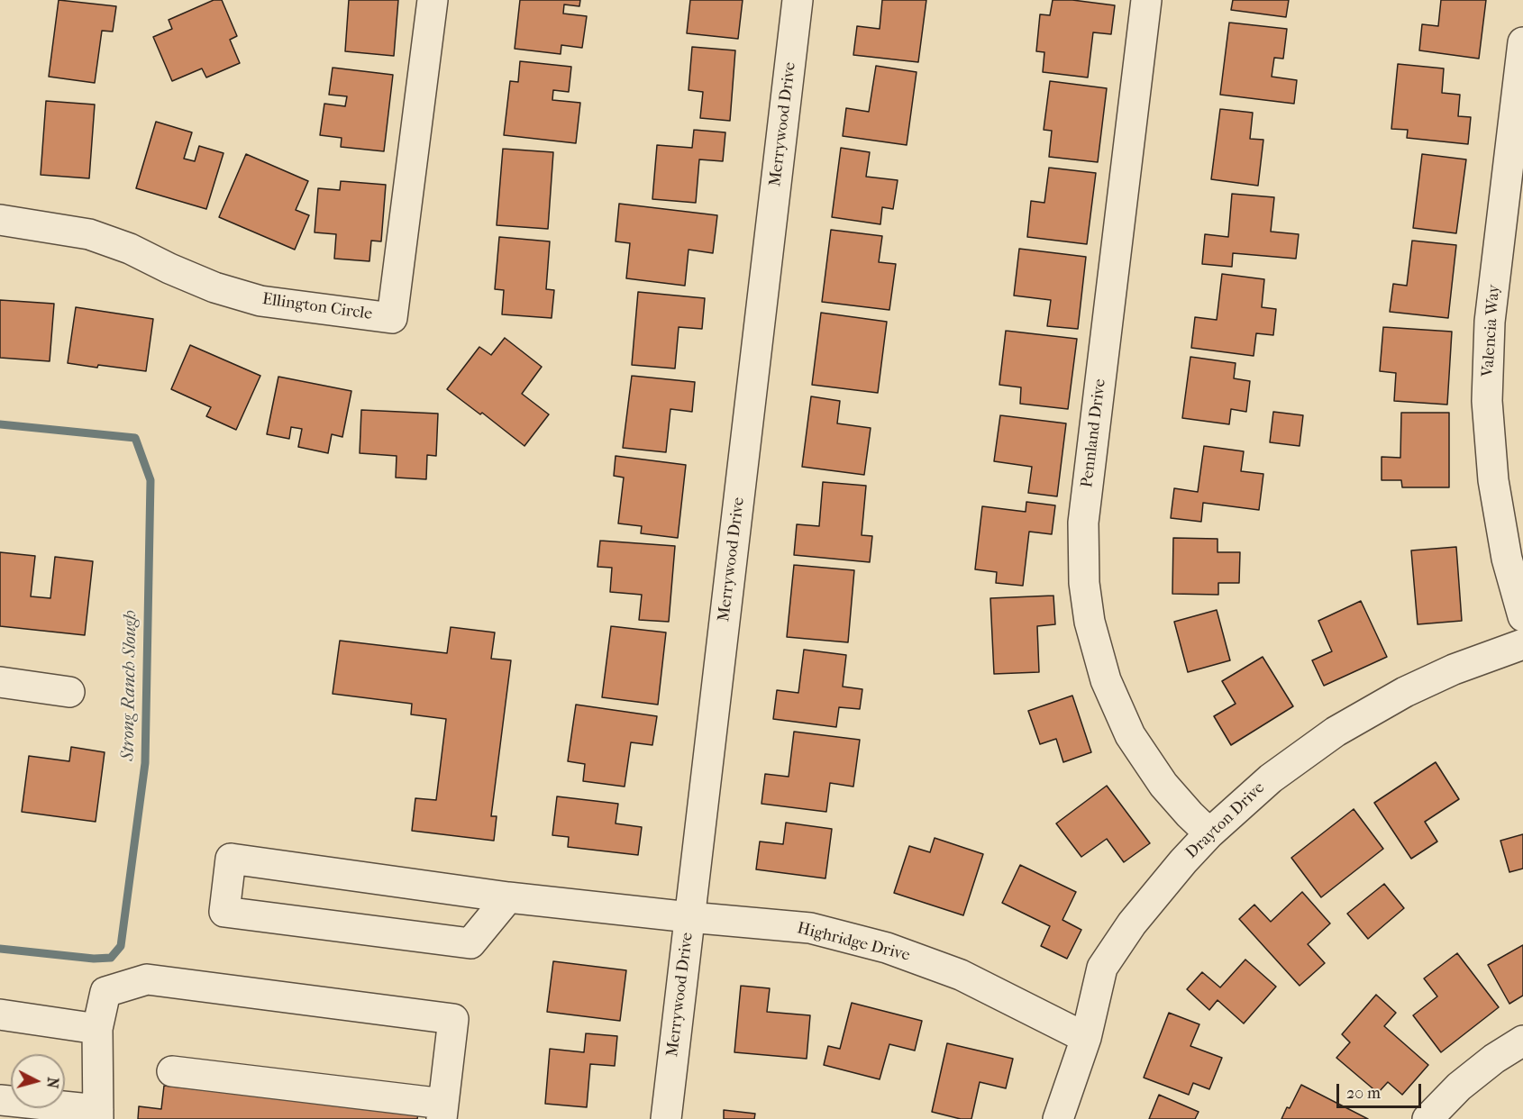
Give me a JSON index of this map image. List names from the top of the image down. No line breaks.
{"streets":{"street":["Merrywood Drive","Ellington Circle","Valencia Way","Pennland Drive","Drayton Drive","Highridge Drive"]},"crossings":[["Merrywood Drive","Highridge Drive"],["Pennland Drive","Drayton Drive"],["Drayton Drive","Highridge Drive"]],"water":["Strong Ranch Slough"],"scale_bar":"20 m","north":"right"}
